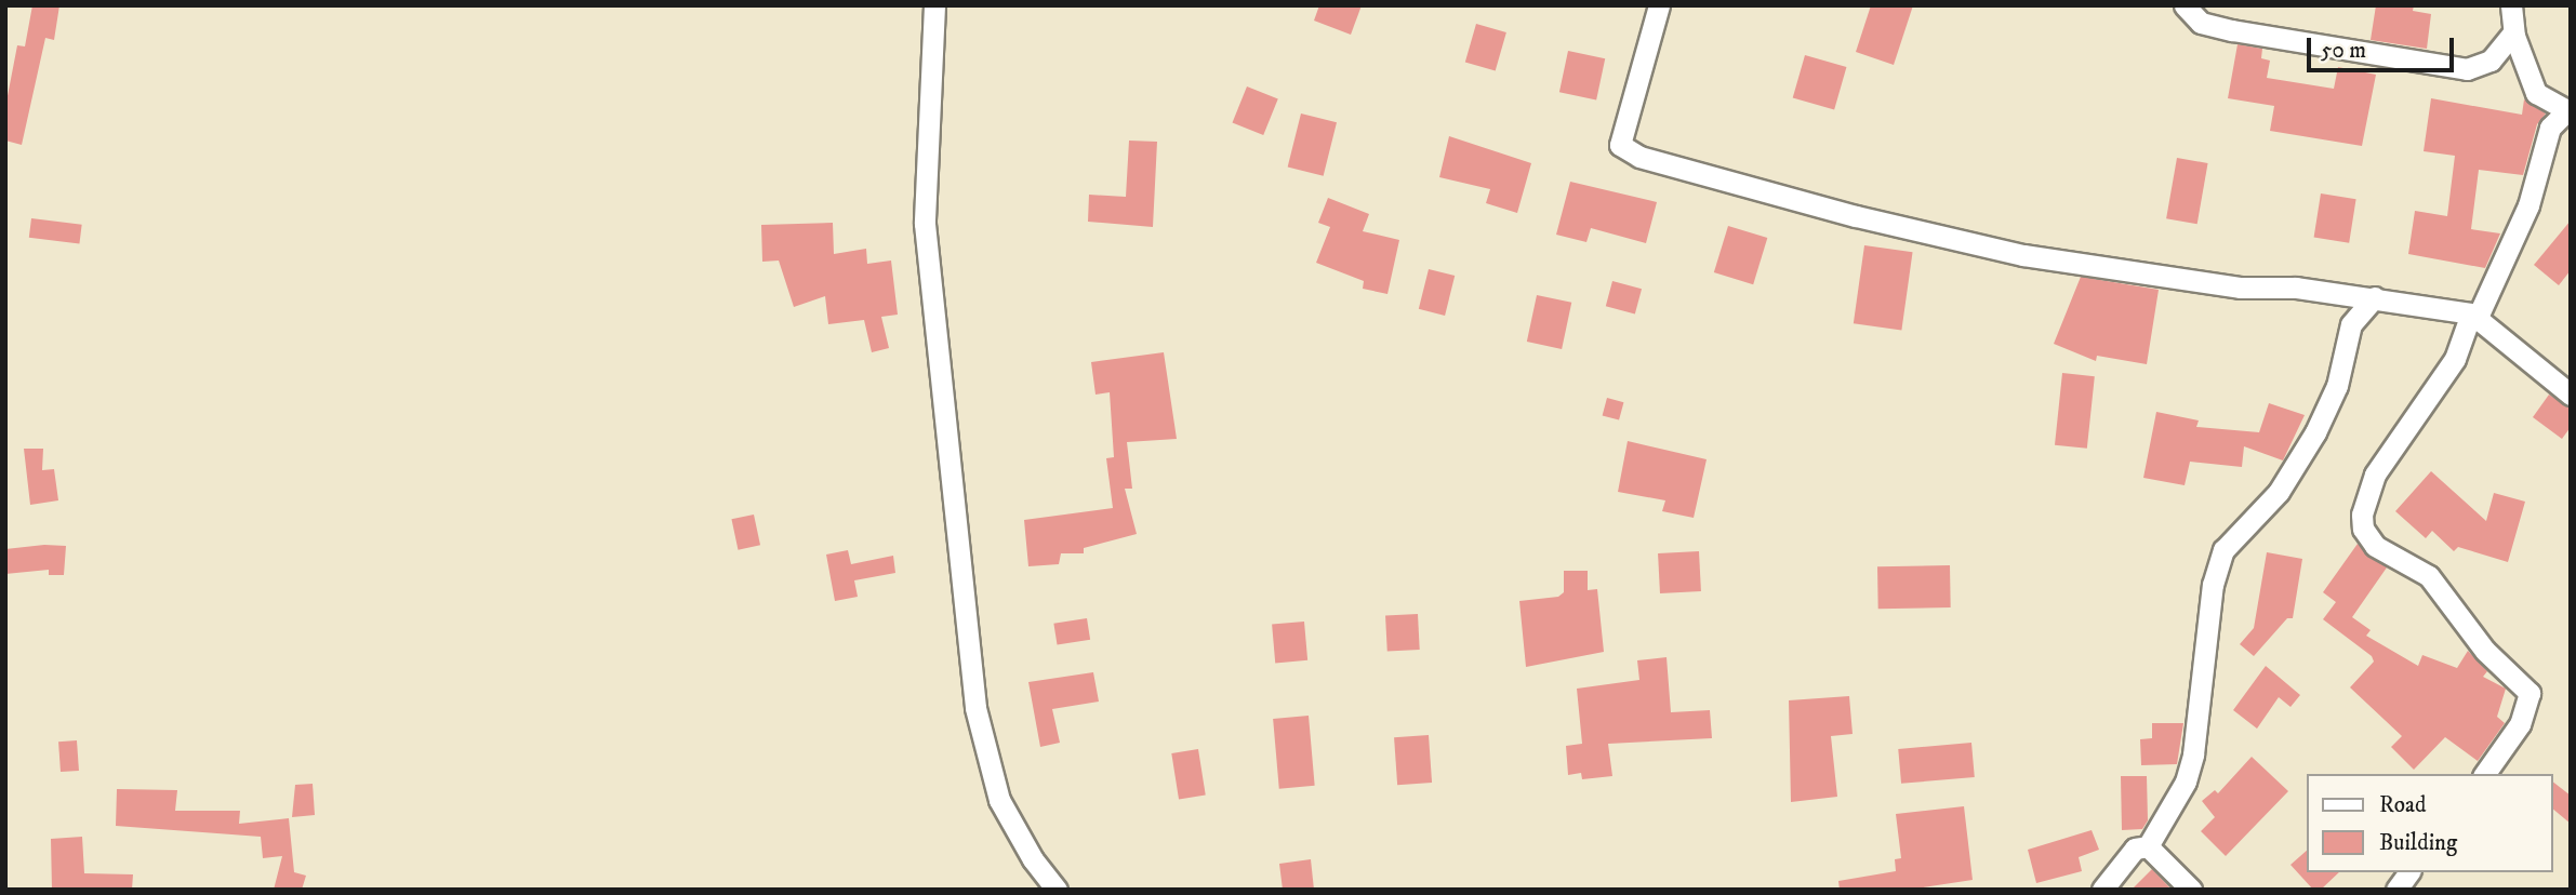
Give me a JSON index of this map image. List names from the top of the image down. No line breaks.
{"legend":["Road","Building"],"scale_bar":"50 m"}
